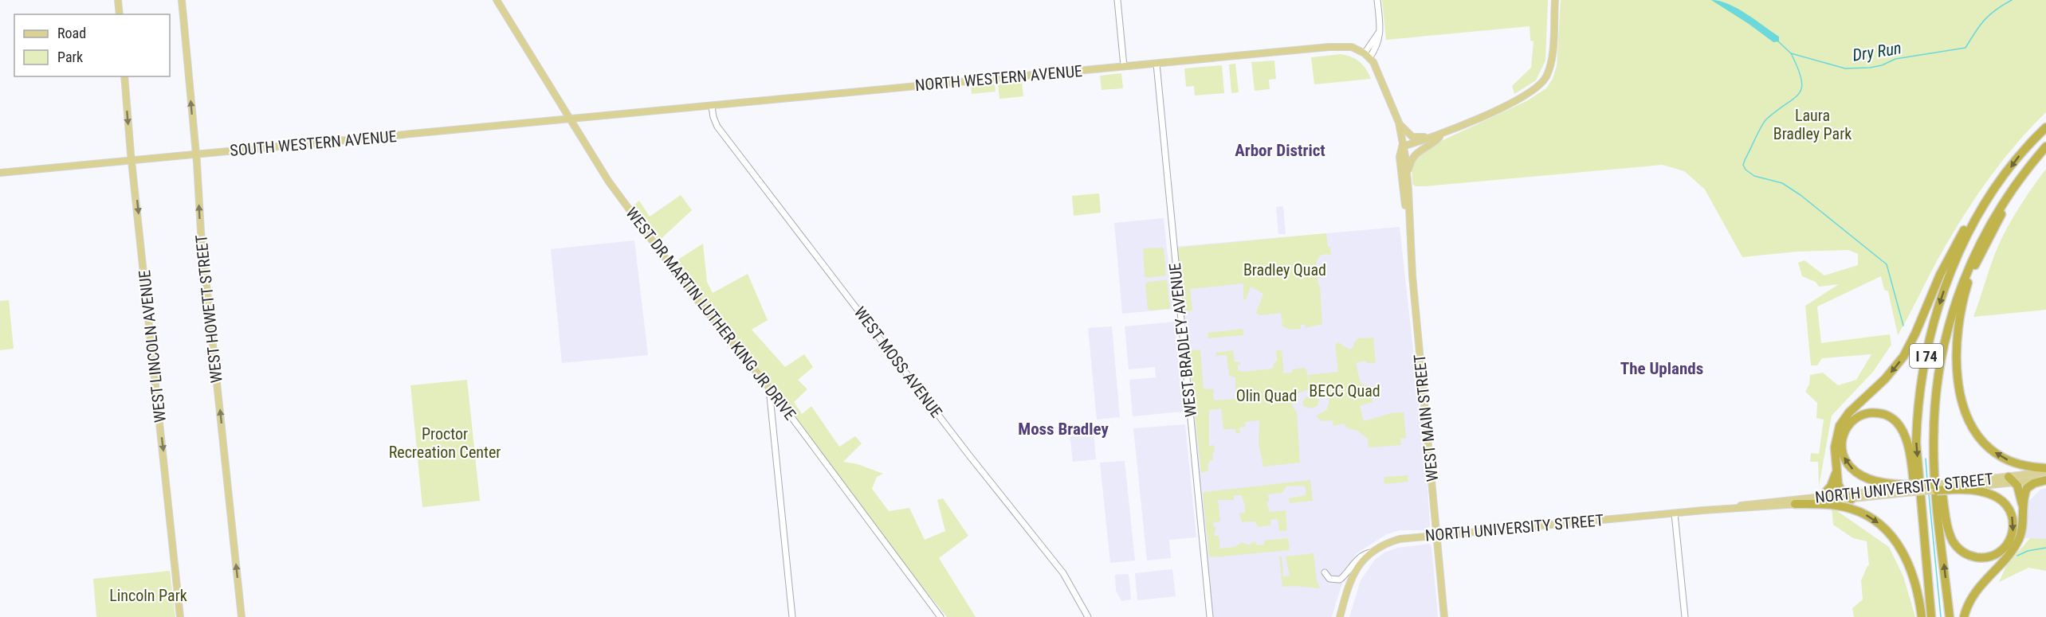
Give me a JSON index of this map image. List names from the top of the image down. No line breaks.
{"streets":{"highway":["I 74"],"main road":["NORTH WESTERN AVENUE","SOUTH WESTERN AVENUE","WEST HOWETT STREET","WEST DR MARTIN LUTHER KING JR DRIVE","WEST LINCOLN AVENUE","WEST MAIN STREET","NORTH UNIVERSITY STREET"],"street":["WEST BRADLEY AVENUE","WEST MOSS AVENUE"]},"crossings":[["NORTH WESTERN AVENUE","SOUTH WESTERN AVENUE"],["NORTH WESTERN AVENUE","WEST BRADLEY AVENUE"],["NORTH WESTERN AVENUE","WEST MOSS AVENUE"],["NORTH WESTERN AVENUE","WEST MAIN STREET"],["SOUTH WESTERN AVENUE","WEST HOWETT STREET"],["SOUTH WESTERN AVENUE","WEST DR MARTIN LUTHER KING JR DRIVE"],["SOUTH WESTERN AVENUE","WEST LINCOLN AVENUE"],["WEST MAIN STREET","NORTH UNIVERSITY STREET"]],"one_way":["WEST HOWETT STREET","WEST LINCOLN AVENUE"],"districts":["Arbor District","The Uplands","Moss Bradley"],"water":["Dry Run"],"parks":["Laura Bradley Park","Bradley Quad","BECC Quad","Olin Quad","Proctor Recreation Center","Lincoln Park"],"legend":["Road","Park"]}
